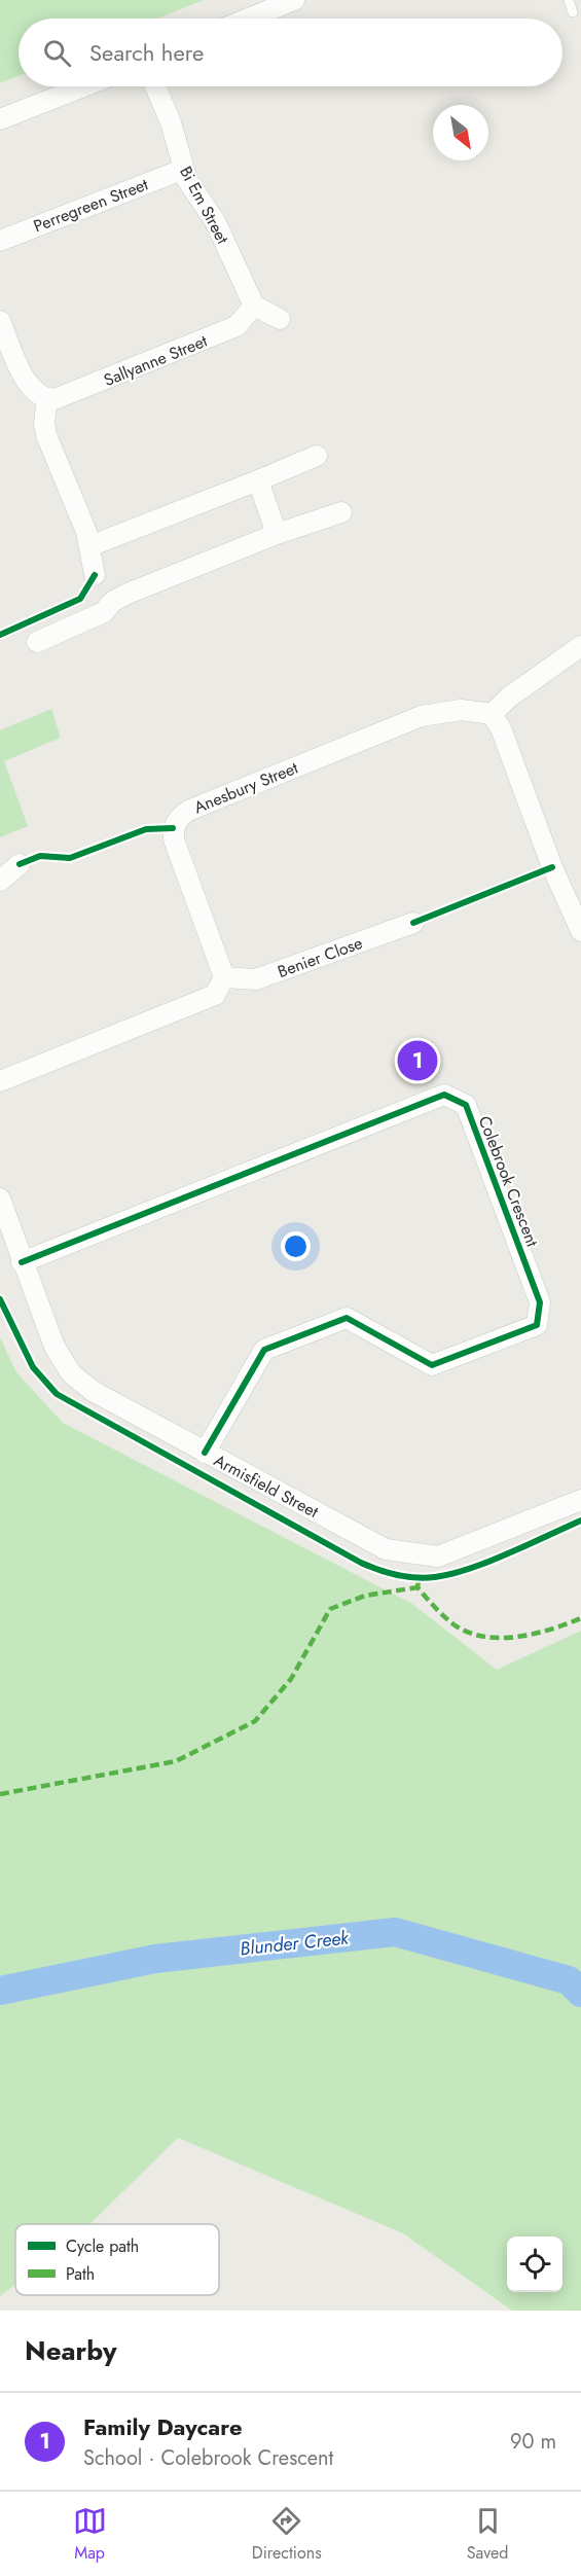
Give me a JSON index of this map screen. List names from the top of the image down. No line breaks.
{"streets":{"street":["Perregreen Street","Bi Em Street","Sallyanne Street","Anesbury Street","Benier Close","Colebrook Crescent","Armisfield Street"]},"crossings":[["Perregreen Street","Bi Em Street"],["Bi Em Street","Sallyanne Street"],["Anesbury Street","Benier Close"],["Colebrook Crescent","Armisfield Street"]],"water":["Blunder Creek"],"legend":["Cycle path","Path"],"north":"bottom right","page":{"search":"Search here","pins":"1","heading":"Nearby","list":[{"mark":"1","name":"Family Daycare","note":"School · Colebrook Crescent","value":"90 m"}],"nav":["Map","Directions","Saved"]}}
